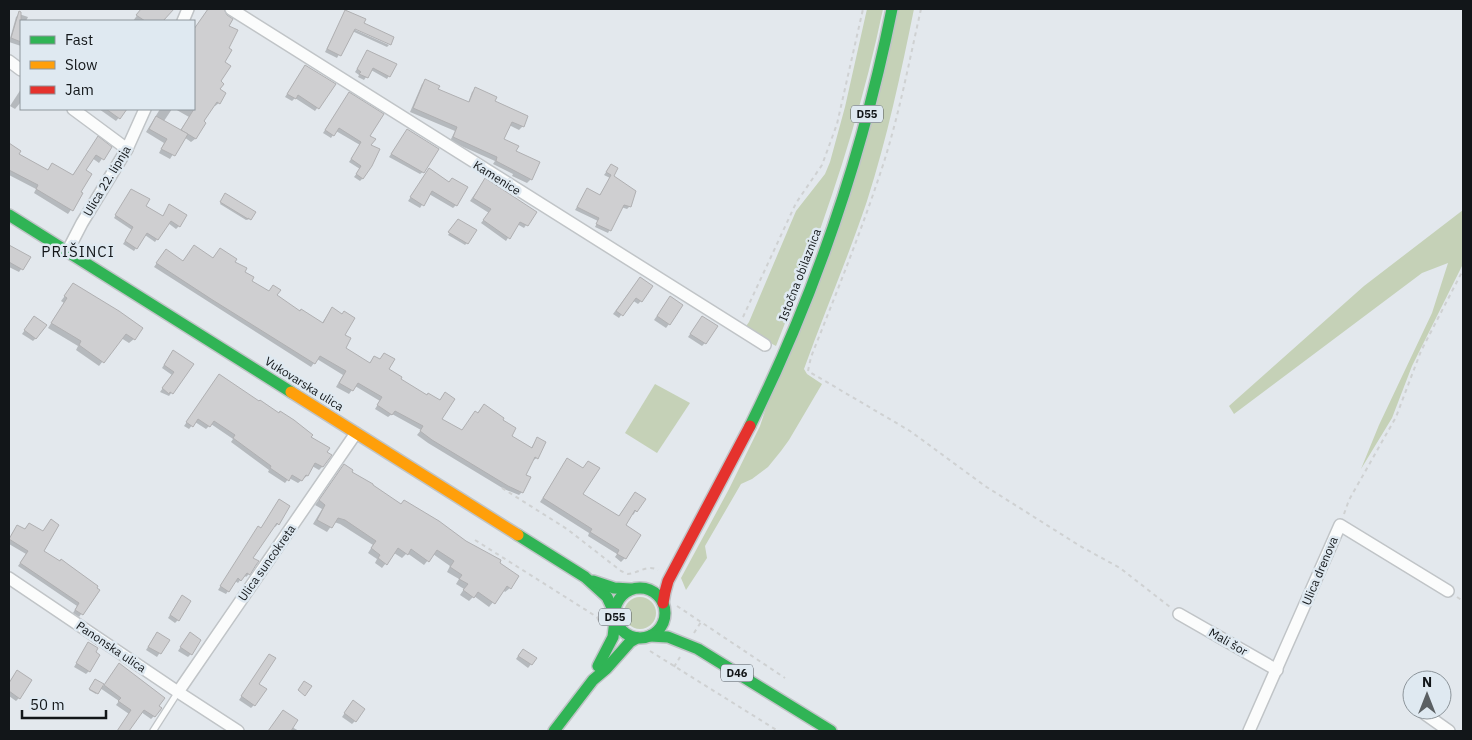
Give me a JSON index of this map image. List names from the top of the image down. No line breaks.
{"streets":{"main road":["D55","Istočna obilaznica","Vukovarska ulica","D46"],"street":["Kamenice","Ulica 22. lipnja","Ulica suncokreta","Ulica drenova","Mali šor","Panonska ulica"]},"crossings":[["D55","Istočna obilaznica"],["D55","Vukovarska ulica"],["D55","D46"],["Ulica 22. lipnja","Vukovarska ulica"],["Istočna obilaznica","Vukovarska ulica"],["Istočna obilaznica","D46"],["Vukovarska ulica","Ulica suncokreta"],["Vukovarska ulica","D46"],["Ulica suncokreta","Panonska ulica"],["Ulica drenova","Mali šor"]],"districts":["PRIŠINCI"],"legend":["Fast","Slow","Jam"],"scale_bar":"50 m","north":"top"}
